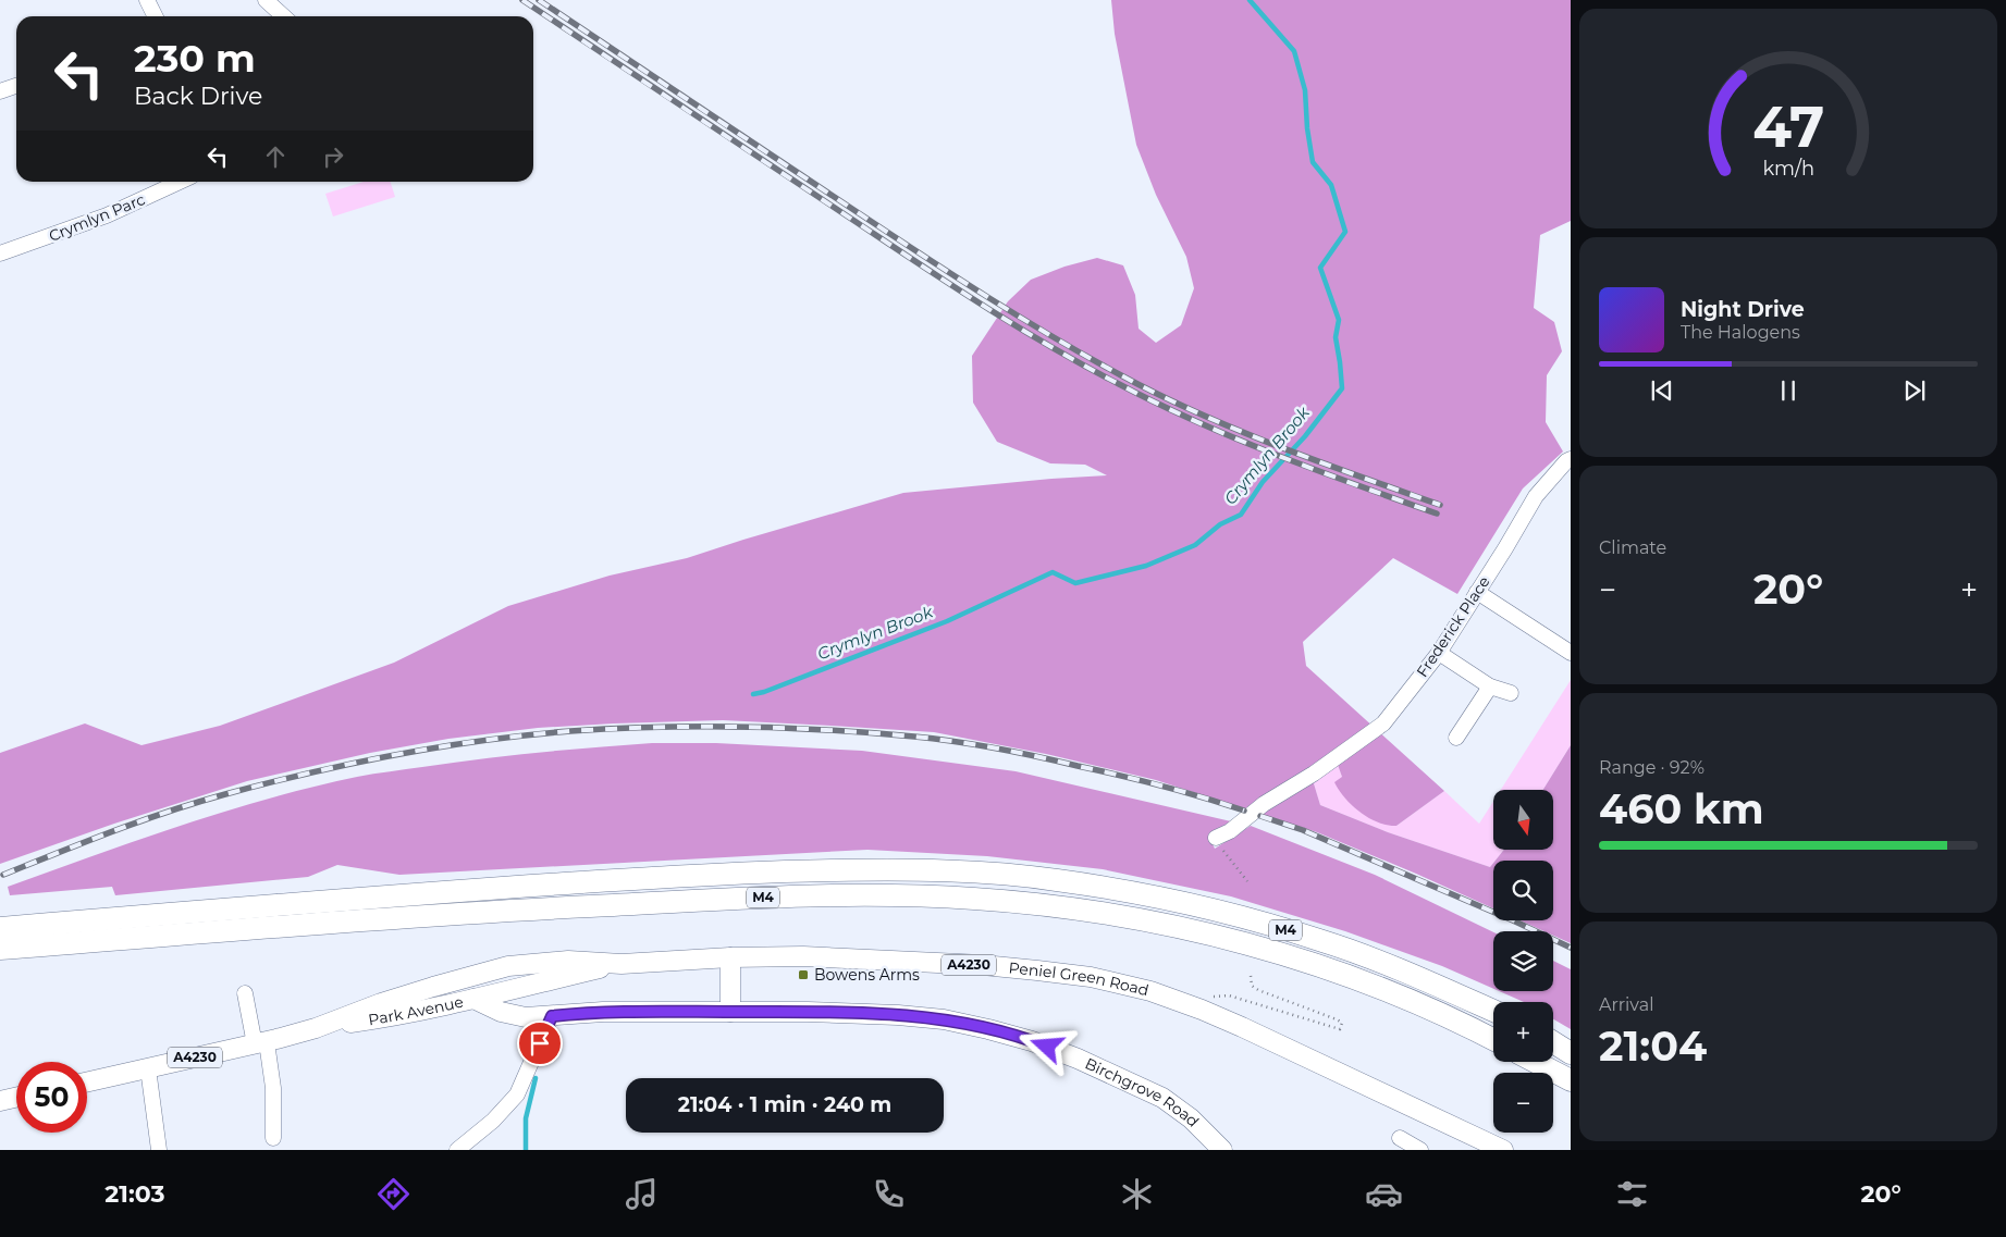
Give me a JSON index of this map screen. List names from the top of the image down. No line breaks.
{"streets":{"highway":["M4"],"main road":["A4230","Peniel Green Road","Park Avenue","Birchgrove Road"],"street":["Crymlyn Parc","Frederick Place"]},"crossings":[["Peniel Green Road","Park Avenue"],["Park Avenue","Birchgrove Road"]],"water":["Crymlyn Brook"],"places":{"transit":["Bowens Arms"]},"north":"bottom","page":{"turn":["230 m","Back Drive"],"song":["Night Drive","The Halogens"],"tile":["Climate",["Range · 92%","460 km"],["Arrival","21:04"]],"heat":["−","20°","+"],"map_buttons":["+","−"],"limit":"50","trip":"21:04 · 1 min · 240 m","tabs":["21:03","20°"],"gauge":["47","km/h"]}}
